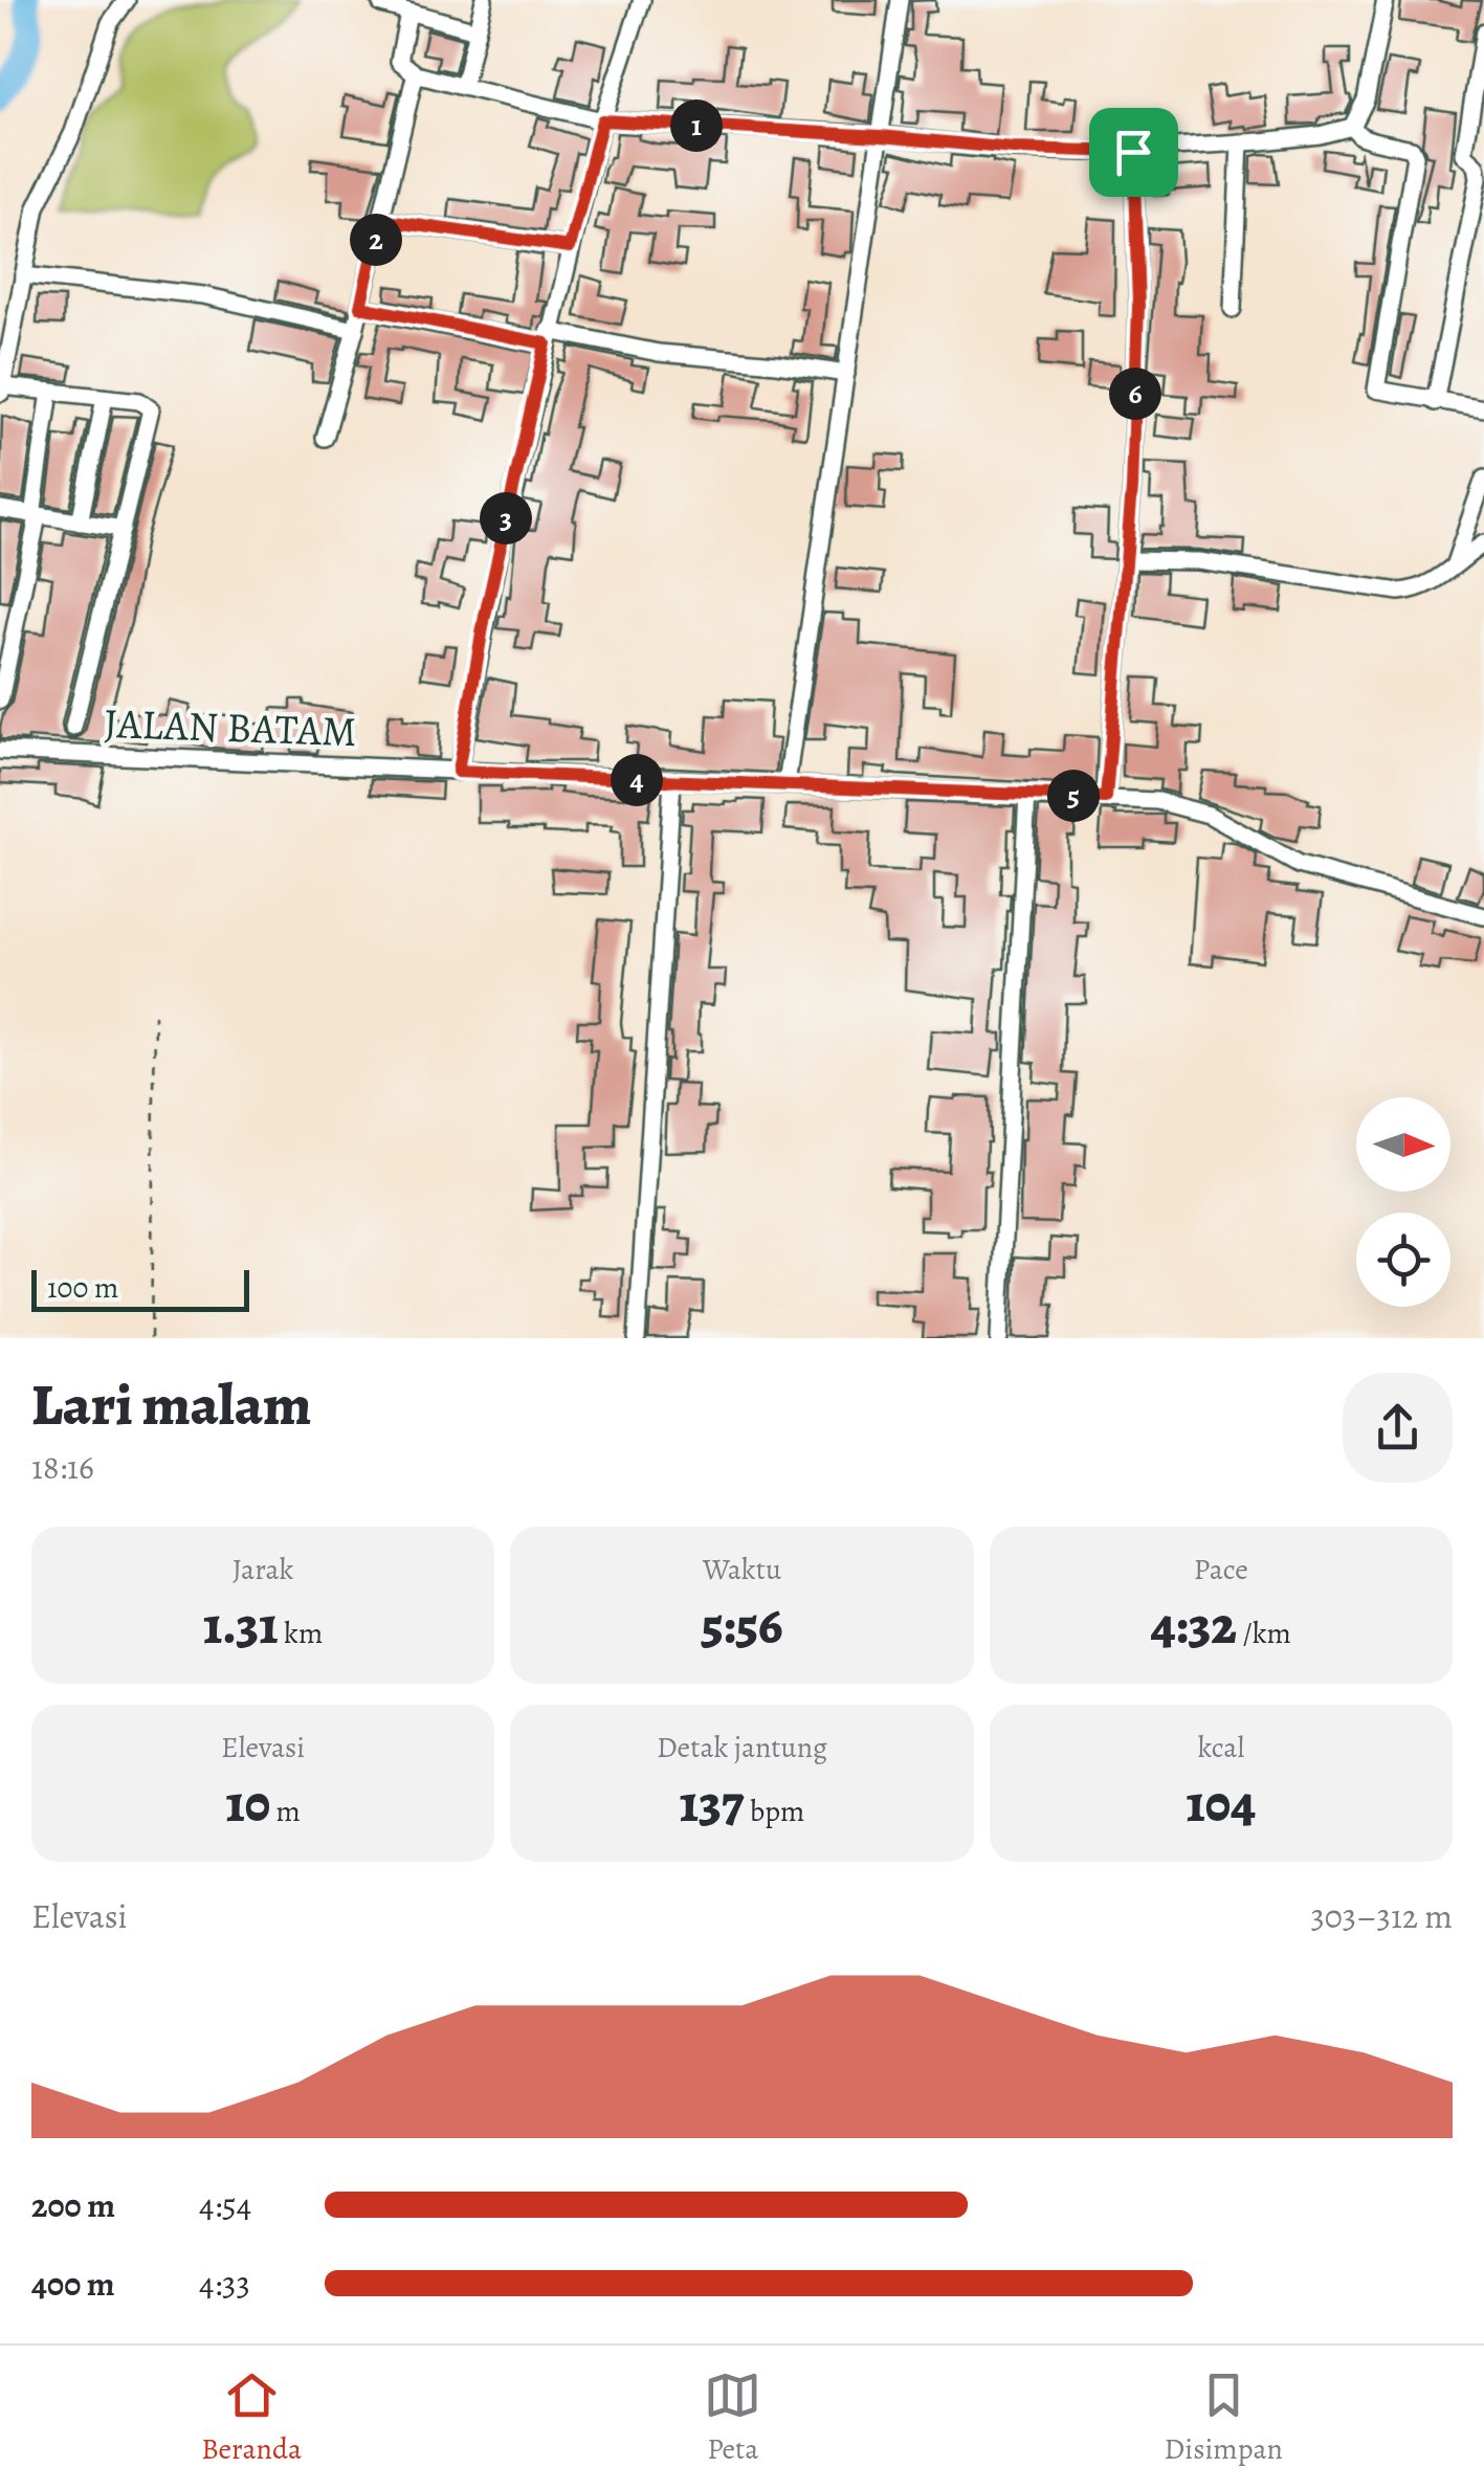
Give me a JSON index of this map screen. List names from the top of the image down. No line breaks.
{"streets":{"street":["JALAN BATAM"]},"scale_bar":"100 m","north":"right","page":{"pins":["1","2","6","3","4","5"],"scale":"100 m","heading":["Lari malam","18:16"],"stats":[["Jarak","1.31 km"],["Waktu","5:56"],["Pace","4:32 /km"],["Elevasi","10 m"],["Detak jantung","137 bpm"],["kcal","104"]],"chart":["Elevasi","303–312 m"],"list":[{"name":"200 m","note":"4:54"},{"name":"400 m","note":"4:33"}],"tabs":["Beranda","Peta","Disimpan"]}}
